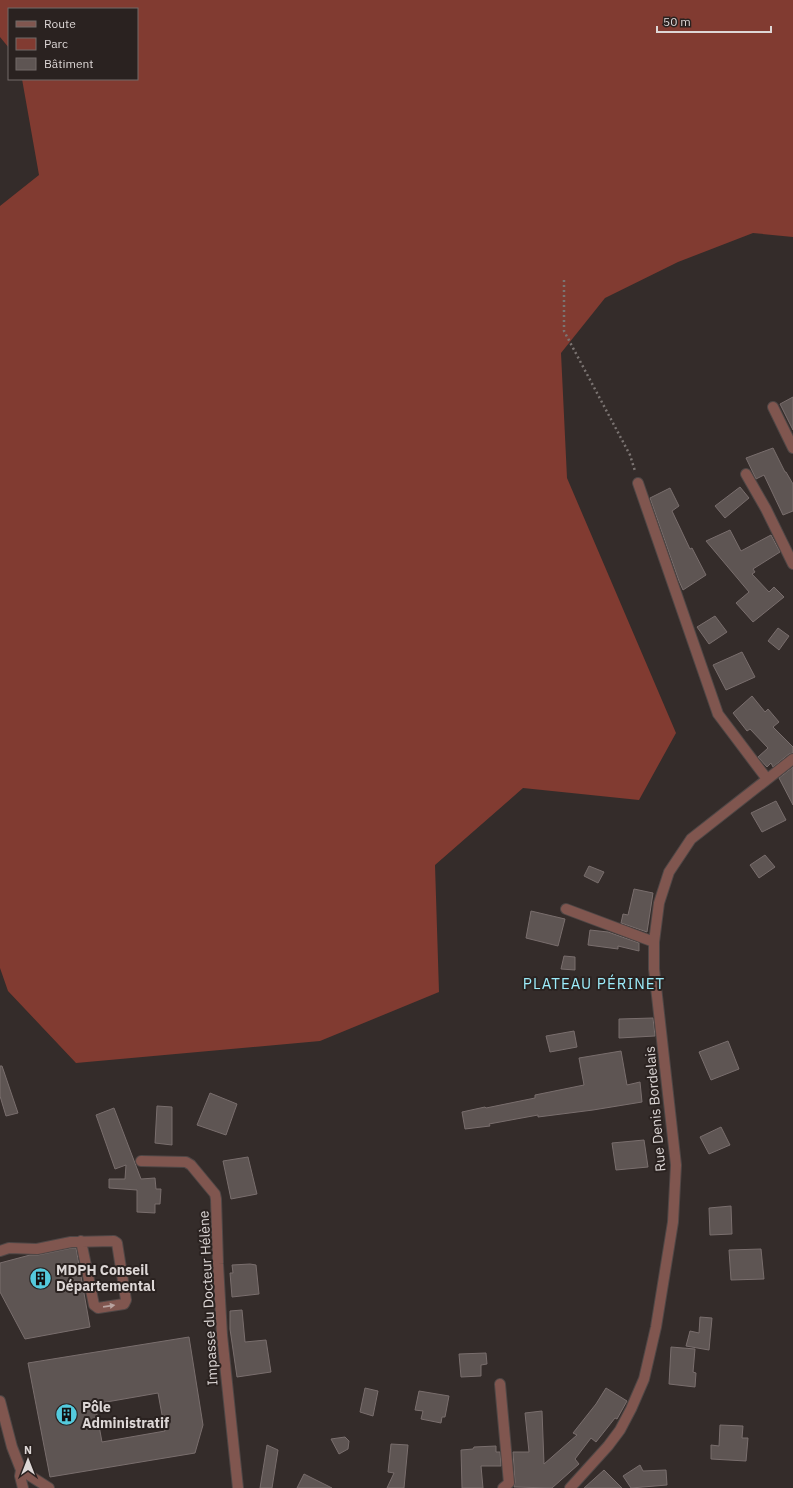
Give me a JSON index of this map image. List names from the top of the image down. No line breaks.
{"streets":{"street":["Rue Denis Bordelais","Impasse du Docteur Hélène"]},"districts":["PLATEAU PÉRINET"],"places":{"building":["MDPH Conseil Départemental","Pôle Administratif"]},"legend":["Route","Parc","Bâtiment"],"scale_bar":"50 m","north":"top"}
